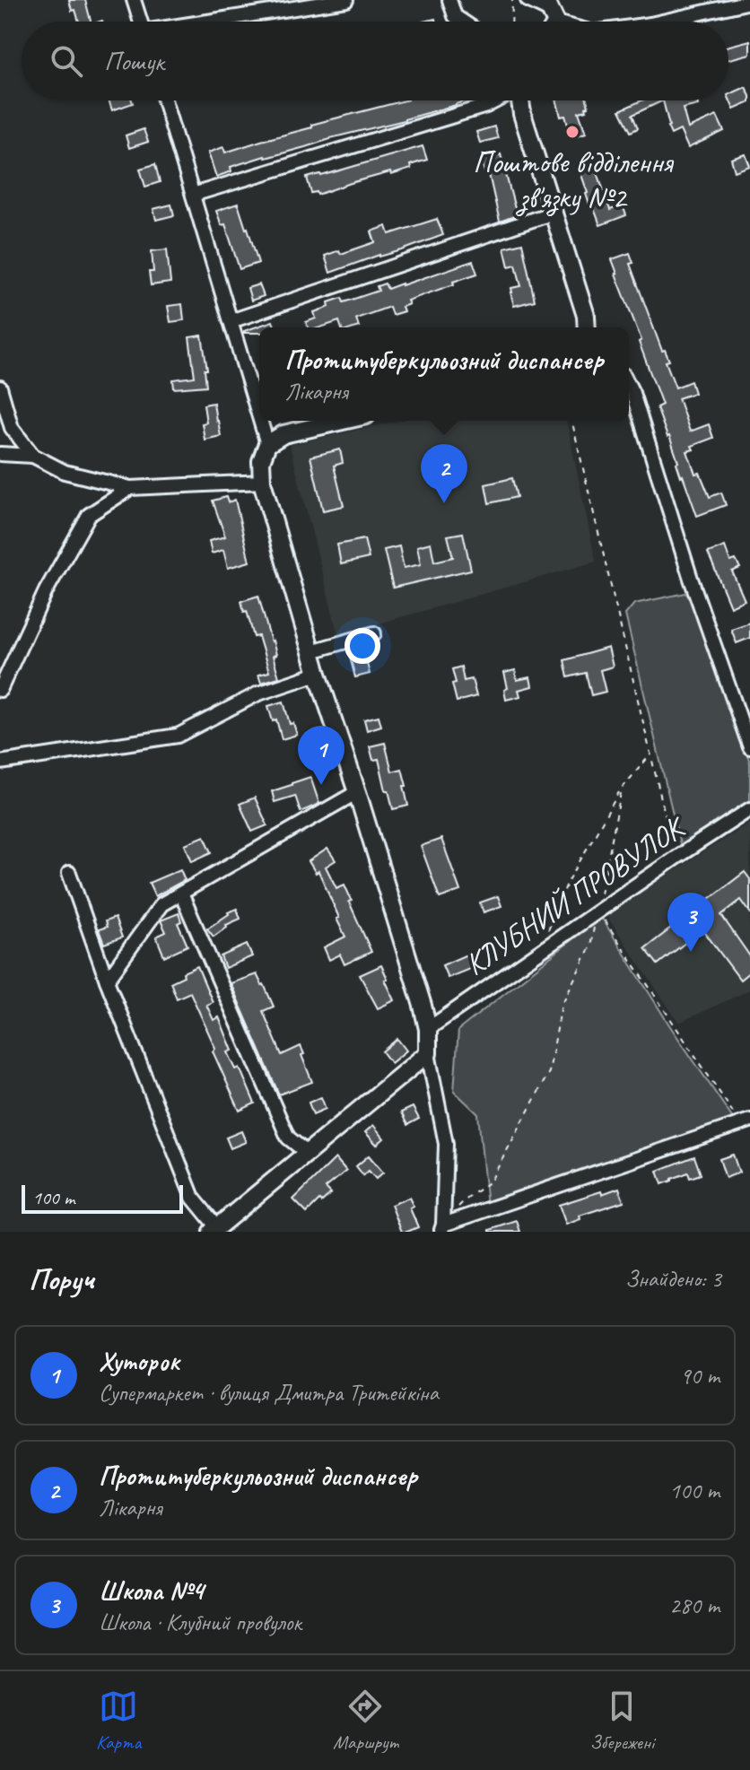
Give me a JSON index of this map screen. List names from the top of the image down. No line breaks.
{"streets":{"street":["КЛУБНИЙ ПРОВУЛОК"]},"places":["Поштове відділення зв'язку №2"],"scale_bar":"100 m","page":{"search":"Пошук","popup":["Протитуберкульозний диспансер","Лікарня"],"pins":["2","1","3"],"scale":"100 m","heading":["Поруч","Знайдено: 3"],"list":[{"mark":"1","name":"Хуторок","note":"Супермаркет · вулиця Дмитра Тритейкіна","value":"90 m"},{"mark":"2","name":"Протитуберкульозний диспансер","note":"Лікарня","value":"100 m"},{"mark":"3","name":"Школа №4","note":"Школа · Клубний провулок","value":"280 m"}],"nav":["Карта","Маршрут","Збережені"]}}
